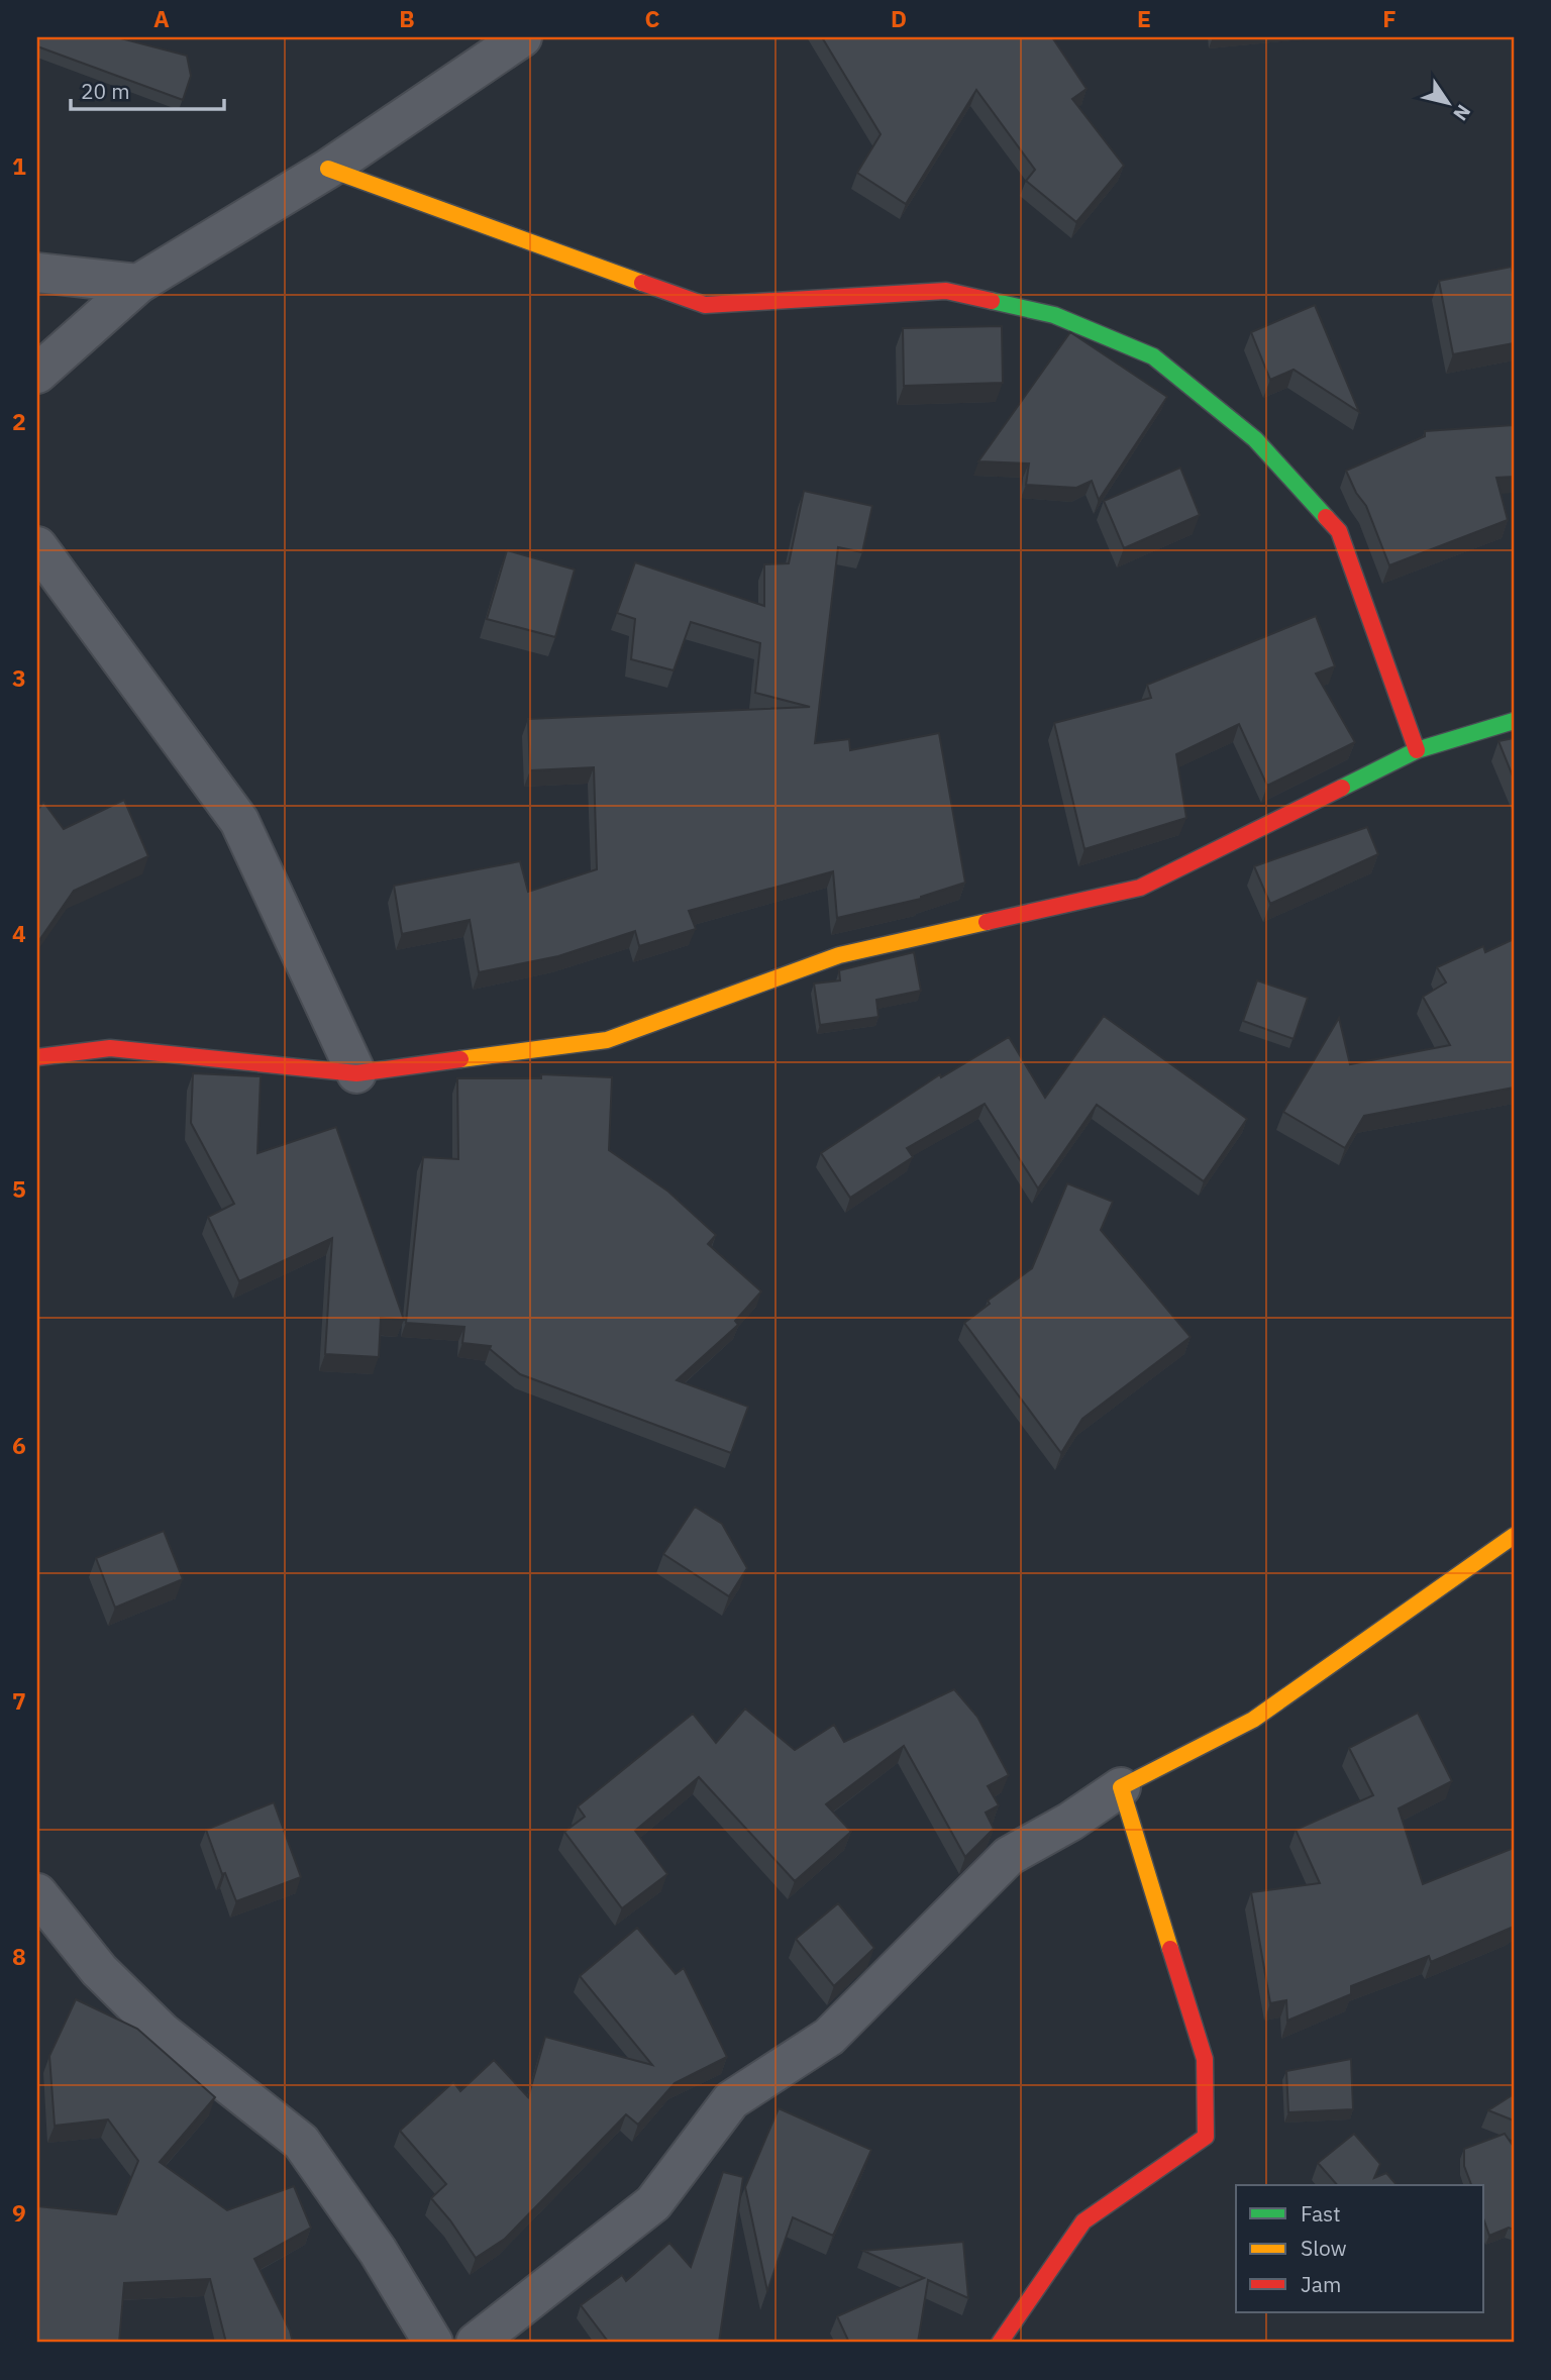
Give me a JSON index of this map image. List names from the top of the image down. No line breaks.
{"legend":["Fast","Slow","Jam"],"scale_bar":"20 m","north":"bottom right","grid":{"columns":["A","B","C","D","E","F"],"rows":["1","2","3","4","5","6","7","8","9"]}}
